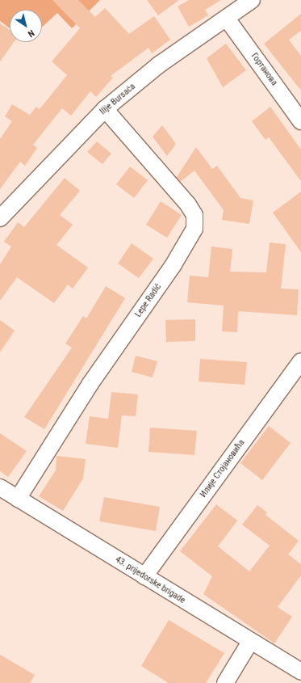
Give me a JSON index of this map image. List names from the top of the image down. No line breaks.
{"streets":{"street":["Гортанова","Ilije Bursaća","Lepe Radić","Илије Стојановића","43. prijedorske brigade"]},"crossings":[["Гортанова","Ilije Bursaća"],["Ilije Bursaća","Lepe Radić"],["Lepe Radić","43. prijedorske brigade"],["Илије Стојановића","43. prijedorske brigade"]],"north":"bottom right"}
